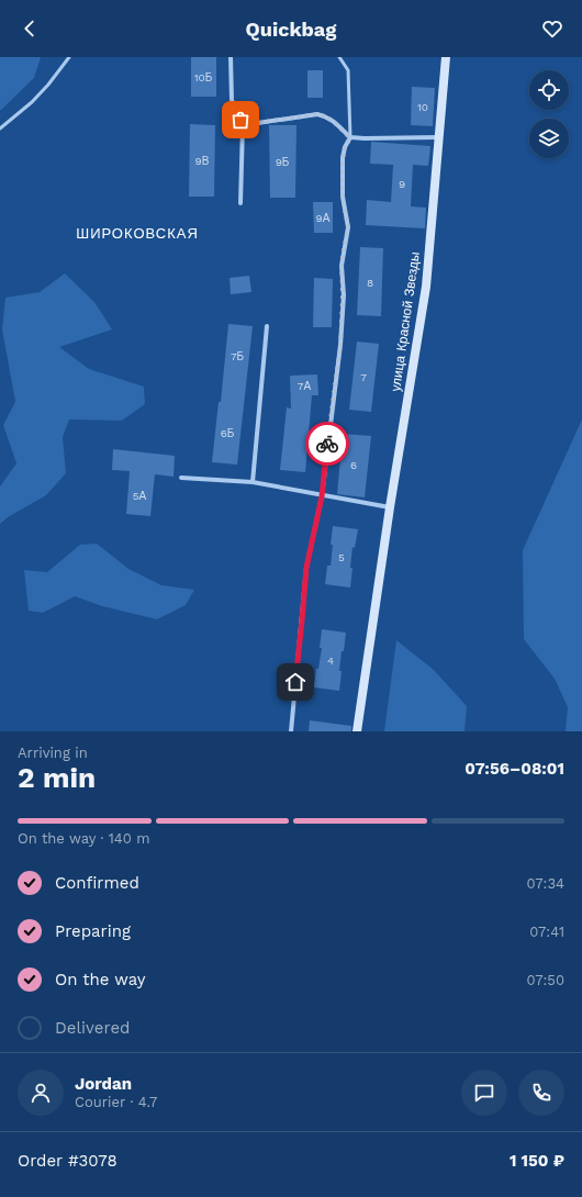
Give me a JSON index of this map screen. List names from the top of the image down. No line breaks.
{"streets":{"street":["улица Красной Звезды"]},"districts":["ШИРОКОВСКАЯ"],"house_numbers":["10Б","10","9В","9Б","9","9А","8","7Б","7","7А","6Б","6","5А","5","4"],"page":{"header":"Quickbag","heading":["2 min","Arriving in","07:56–08:01"],"panel":["Jordan","Courier · 4.7","Order #3078","1 150 ₽"],"bar":"On the way · 140 m","list":[["Confirmed","07:34"],["Preparing","07:41"],["On the way","07:50"],"Delivered"]}}
